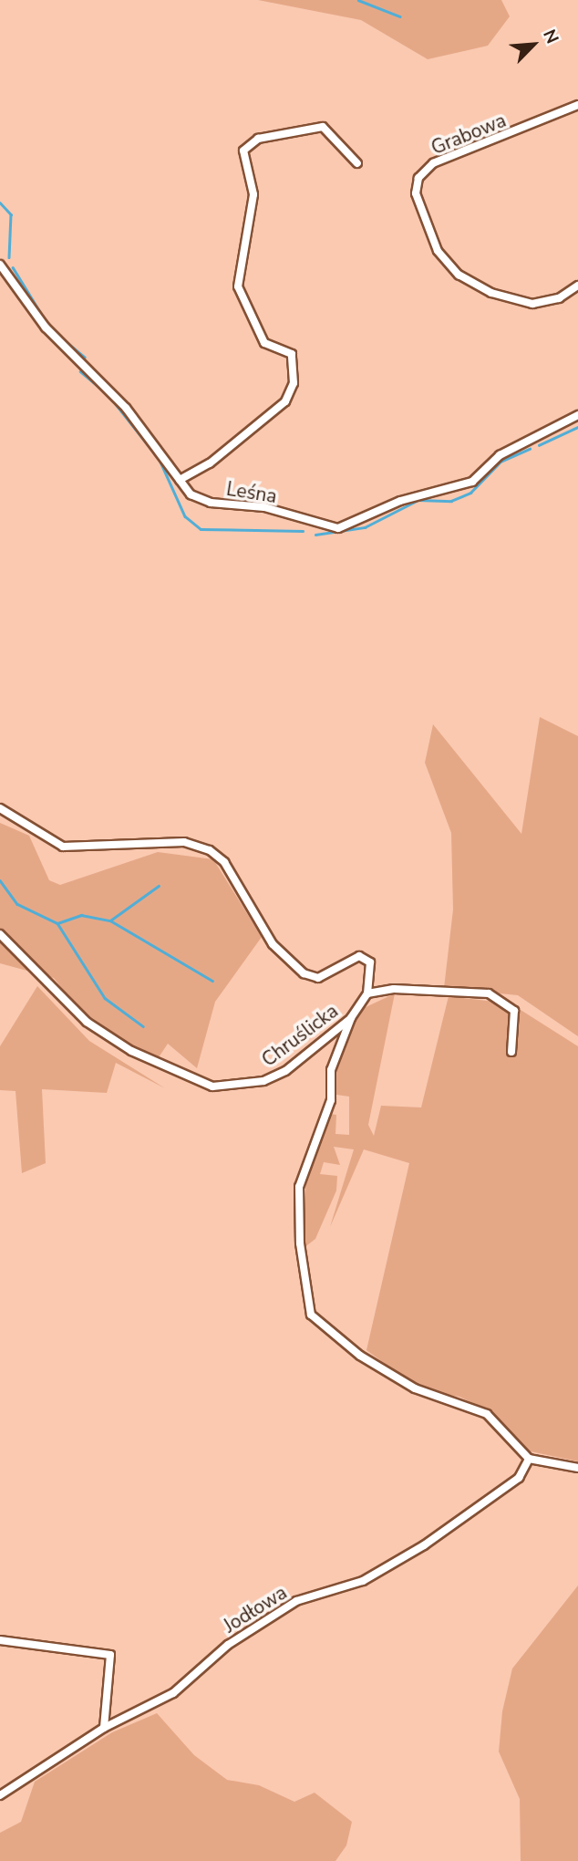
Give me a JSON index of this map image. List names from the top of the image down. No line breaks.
{"streets":{"street":["Grabowa","Leśna","Chruślicka","Jodłowa"]},"north":"top right"}
